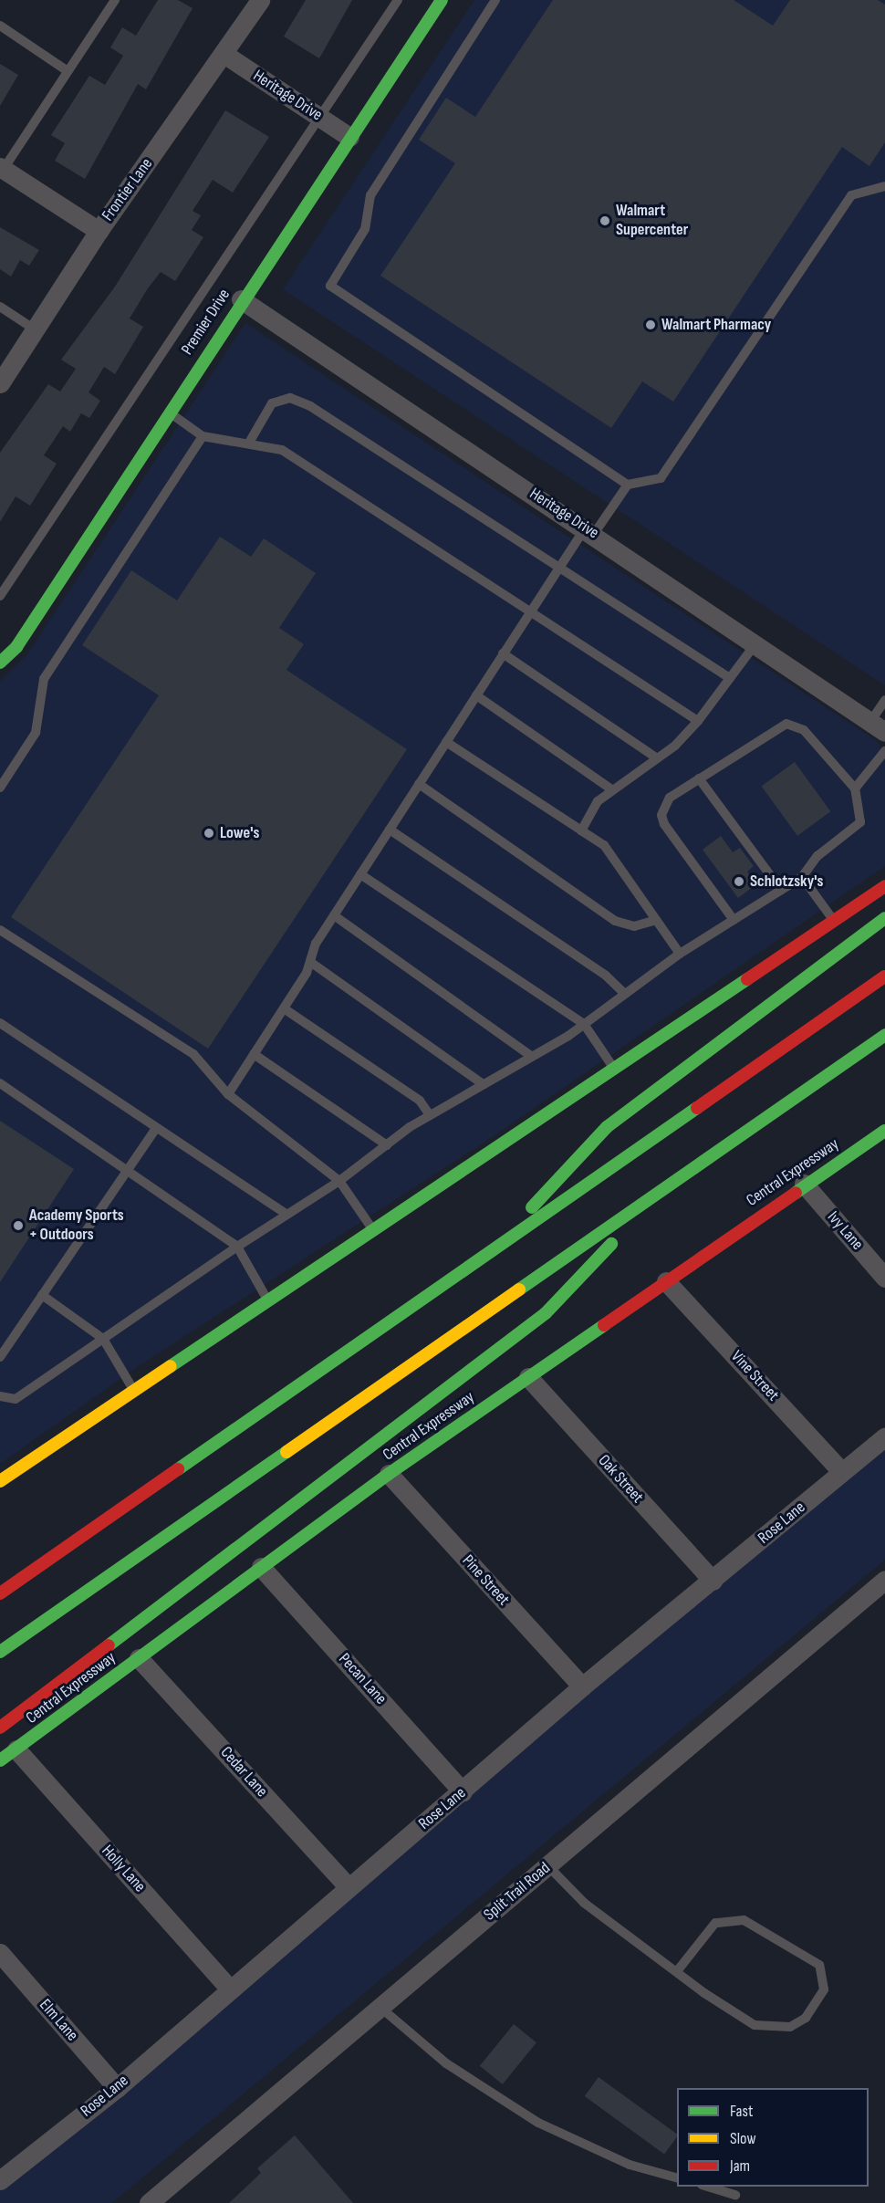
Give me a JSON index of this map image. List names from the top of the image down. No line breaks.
{"streets":{"main road":["Premier Drive","Central Expressway"],"street":["Heritage Drive","Frontier Lane","Ivy Lane","Vine Street","Oak Street","Rose Lane","Pine Street","Pecan Lane","Cedar Lane","Holly Lane","Split Trail Road","Elm Lane"]},"crossings":[["Heritage Drive","Frontier Lane"],["Heritage Drive","Premier Drive"],["Central Expressway","Ivy Lane"],["Central Expressway","Vine Street"],["Central Expressway","Oak Street"],["Central Expressway","Pine Street"],["Central Expressway","Pecan Lane"],["Central Expressway","Cedar Lane"],["Central Expressway","Holly Lane"],["Vine Street","Rose Lane"],["Oak Street","Rose Lane"],["Rose Lane","Pine Street"],["Rose Lane","Pecan Lane"],["Rose Lane","Cedar Lane"],["Rose Lane","Holly Lane"],["Rose Lane","Elm Lane"]],"places":["Walmart Supercenter","Walmart Pharmacy","Lowe's","Schlotzsky's","Academy Sports + Outdoors"],"legend":["Fast","Slow","Jam"]}
